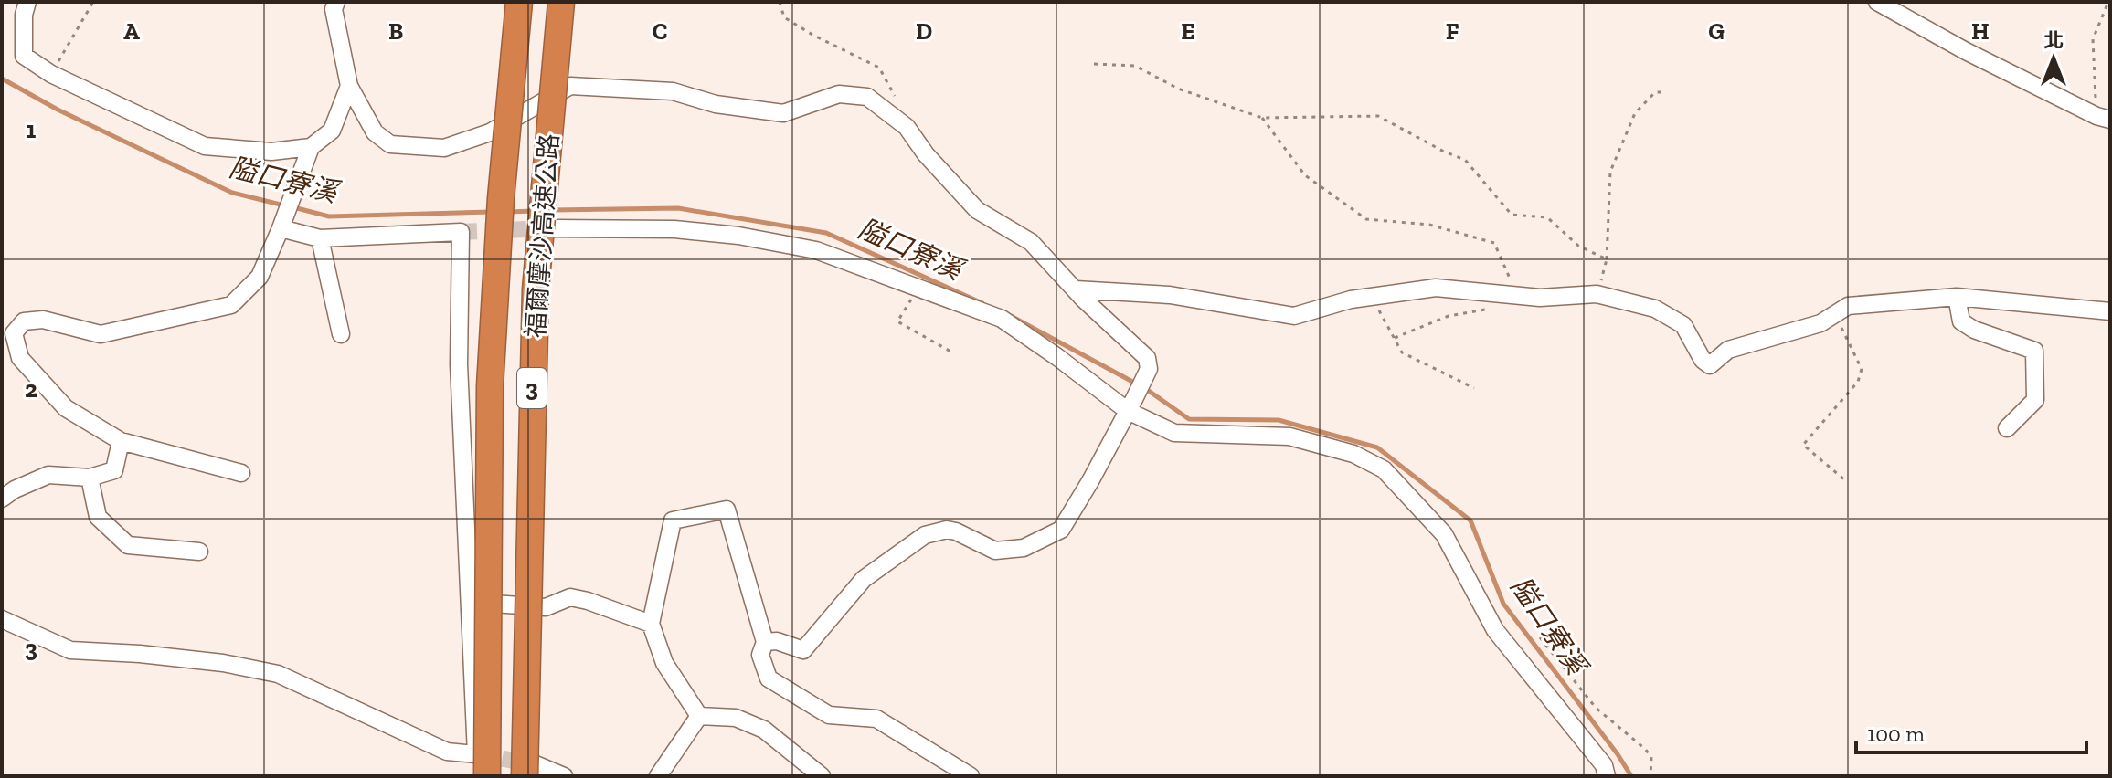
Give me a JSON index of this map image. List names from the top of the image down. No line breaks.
{"streets":{"highway":["福爾摩沙高速公路","3"]},"water":["隘口寮溪"],"scale_bar":"100 m","north":"top","grid":{"columns":["A","B","C","D","E","F","G","H"],"rows":["1","2","3"]}}
